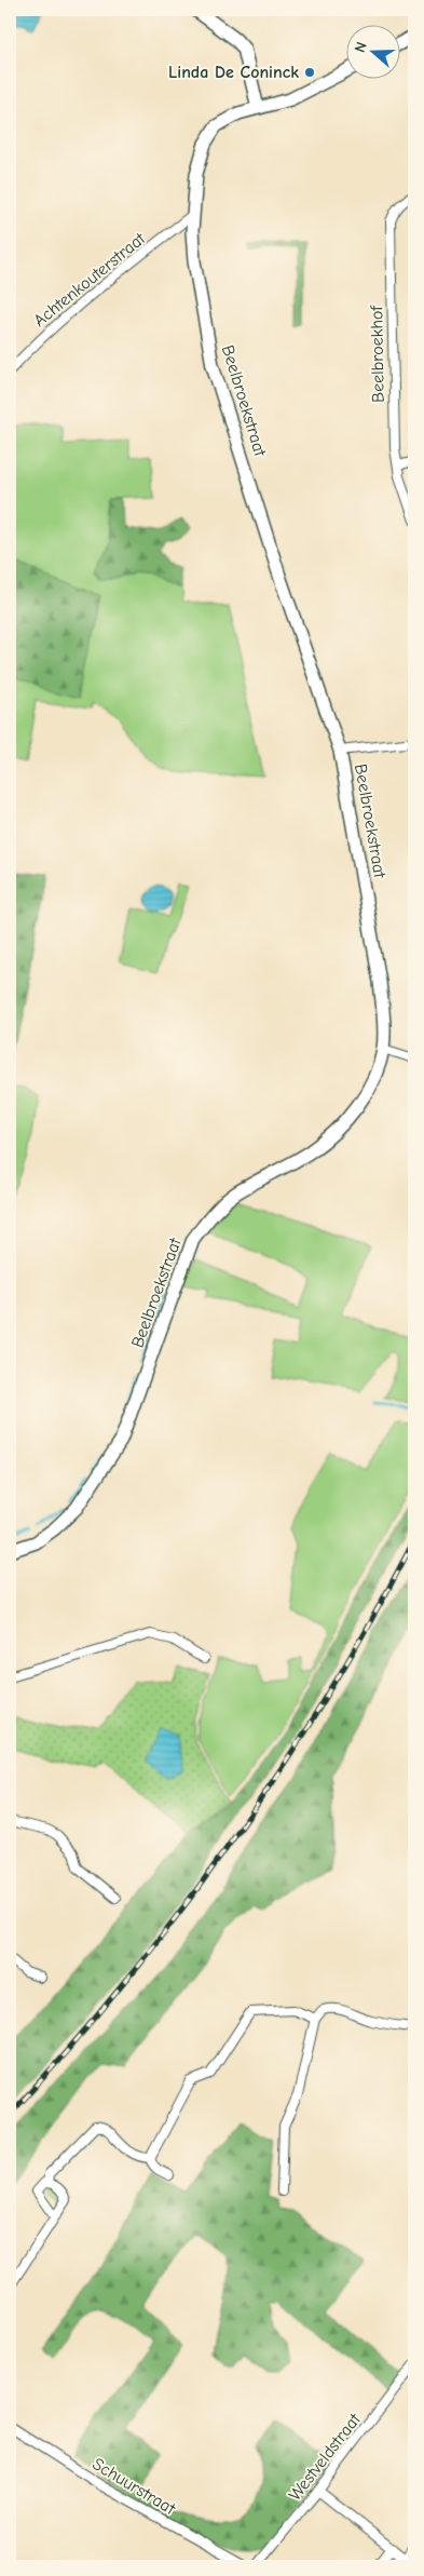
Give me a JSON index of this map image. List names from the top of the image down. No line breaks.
{"streets":{"street":["Achtenkouterstraat","Beelbroekhof","Beelbroekstraat","Westveldstraat","Schuurstraat"]},"crossings":[["Achtenkouterstraat","Beelbroekstraat"]],"places":["Linda De Coninck"],"north":"left"}
